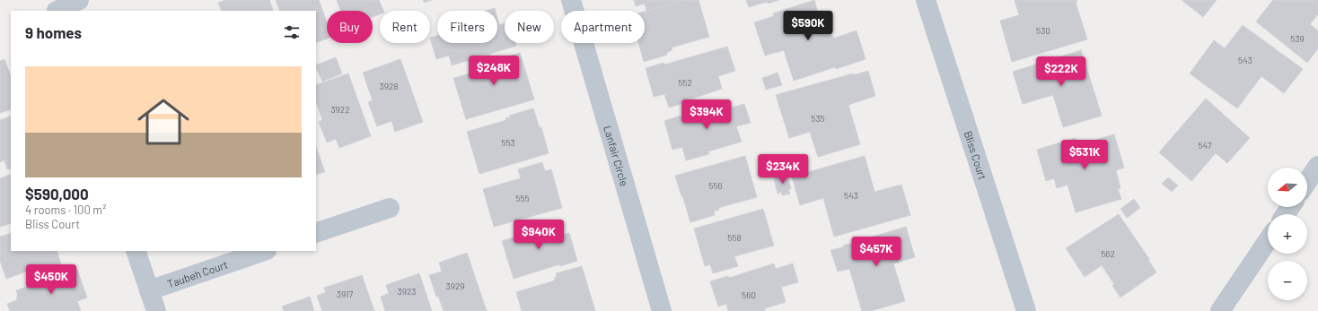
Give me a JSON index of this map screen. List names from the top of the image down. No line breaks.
{"streets":{"street":["Lanfair Circle","Bliss Court","Taubeh Court"]},"house_numbers":["530","539","543","552","3928","3922","535","553","547","556","543","555","558","562","3929","3923","3917","560"],"north":"left","page":{"price":["$590K","$248K","$222K","$394K","$531K","$234K","$940K","$457K","$450K"],"chip":["Buy","Rent","Filters","New","Apartment"],"heading":"9 homes","list":[{"name":"$590,000","note":"4 rooms · 100 m² · Bliss Court"}],"map_buttons":["+","−"]}}
